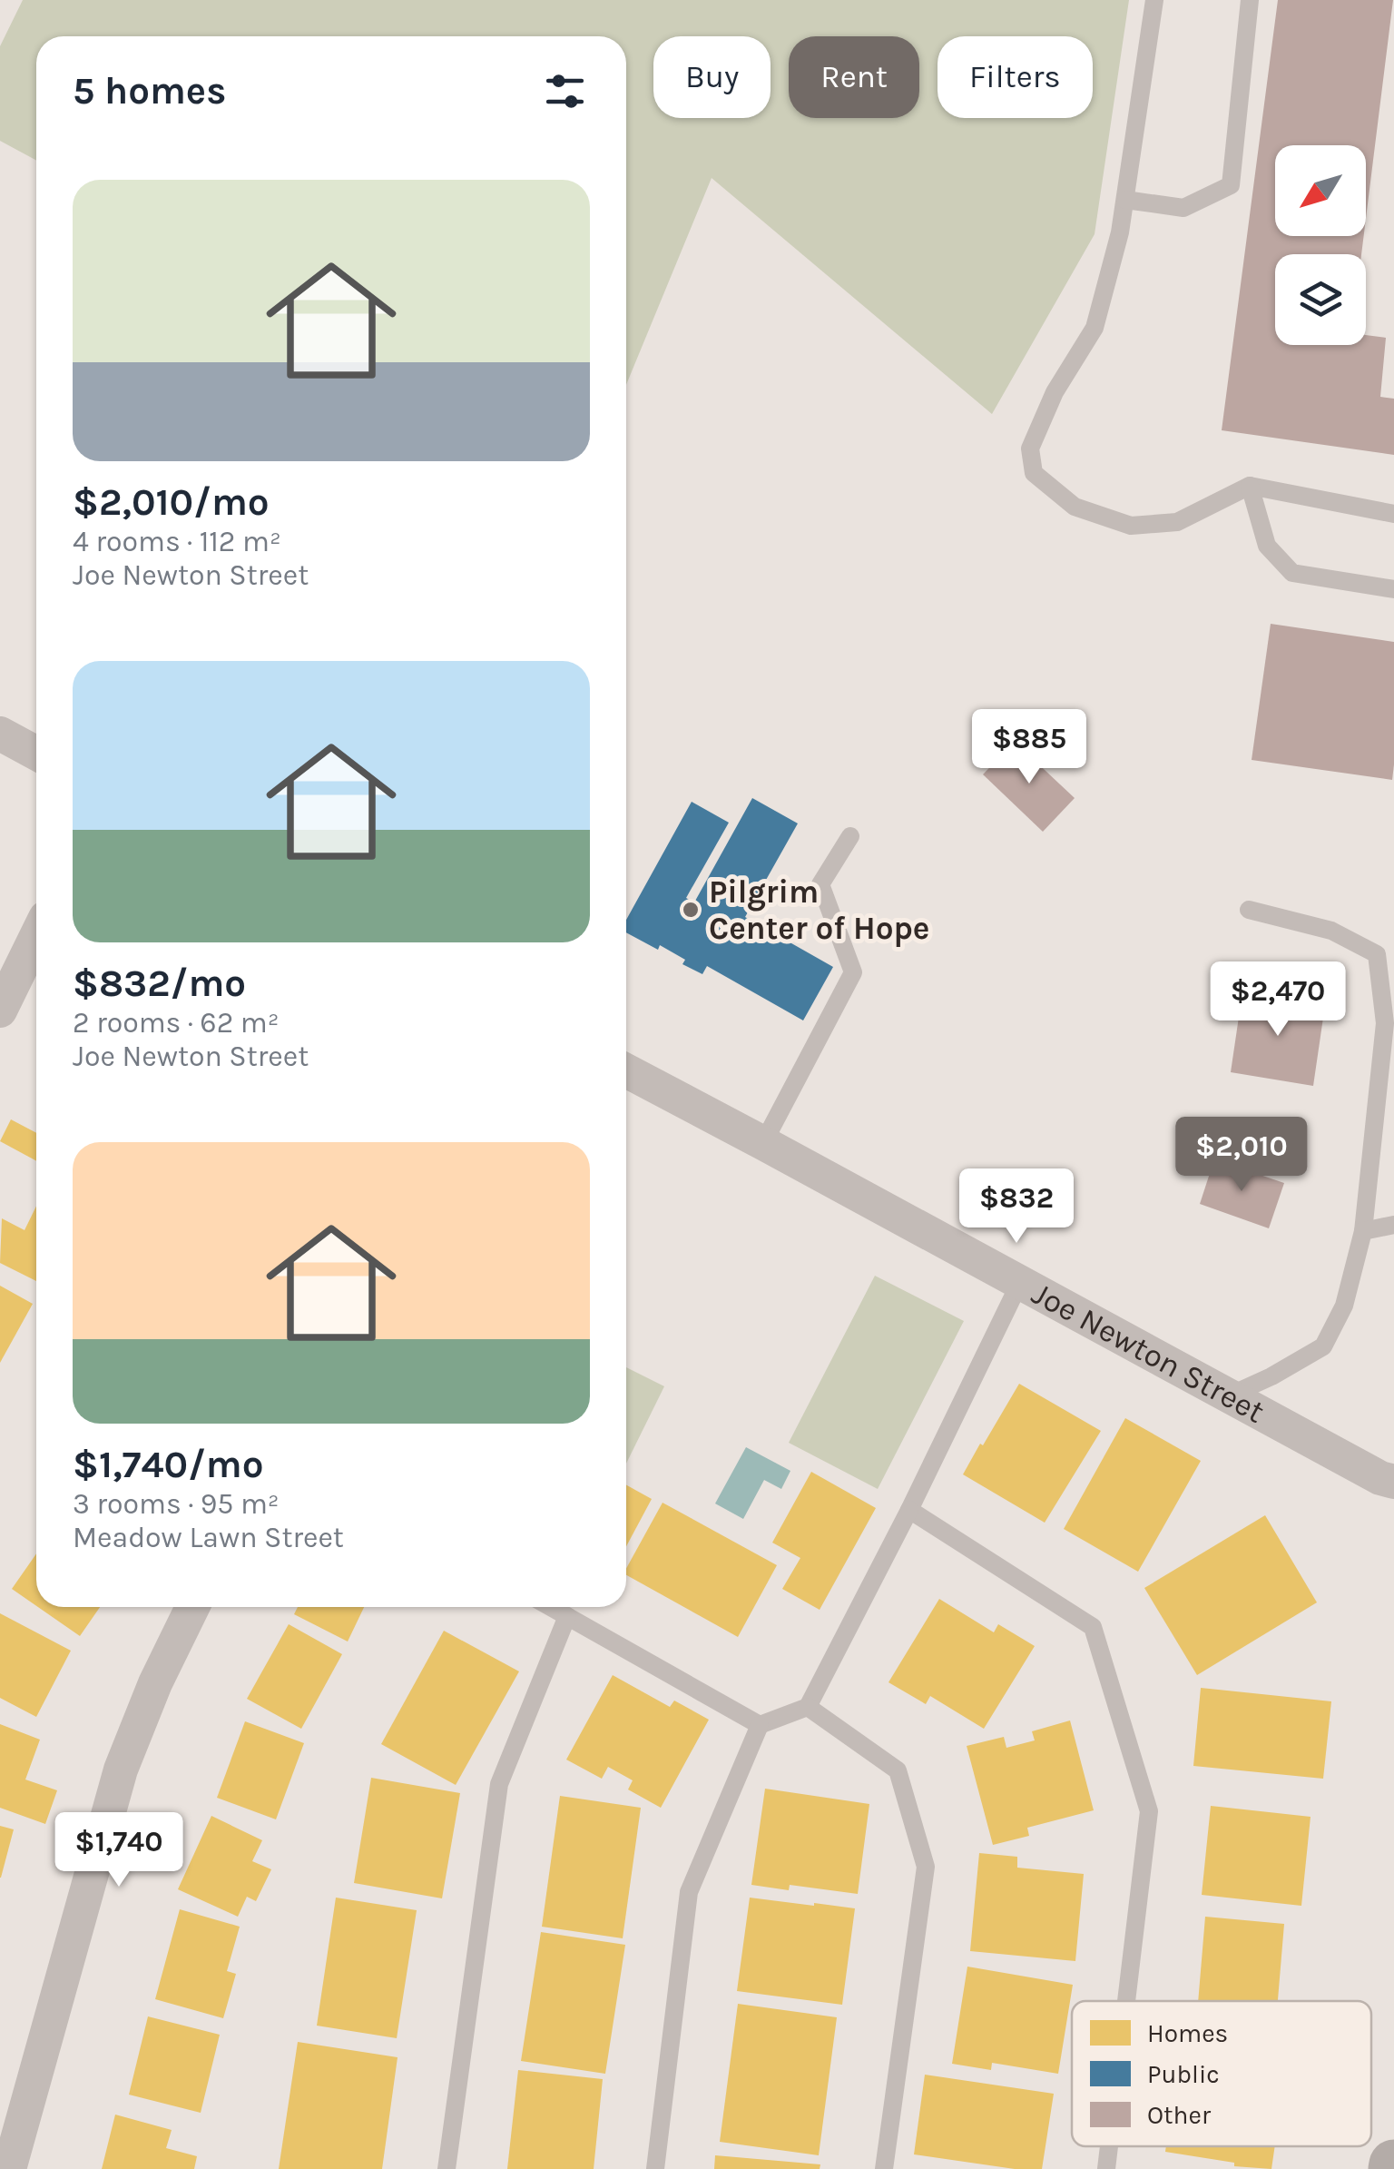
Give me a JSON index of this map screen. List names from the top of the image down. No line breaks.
{"streets":{"street":["Joe Newton Street"]},"places":["Pilgrim Center of Hope"],"legend":["Homes","Public","Other"],"north":"bottom left","page":{"chip":["Buy","Rent","Filters"],"heading":"5 homes","list":[{"name":"$2,010/mo","note":"4 rooms · 112 m² · Joe Newton Street"},{"name":"$832/mo","note":"2 rooms · 62 m² · Joe Newton Street"},{"name":"$1,740/mo","note":"3 rooms · 95 m² · Meadow Lawn Street"}],"price":["$885","$2,470","$2,010","$832","$1,740"]}}
